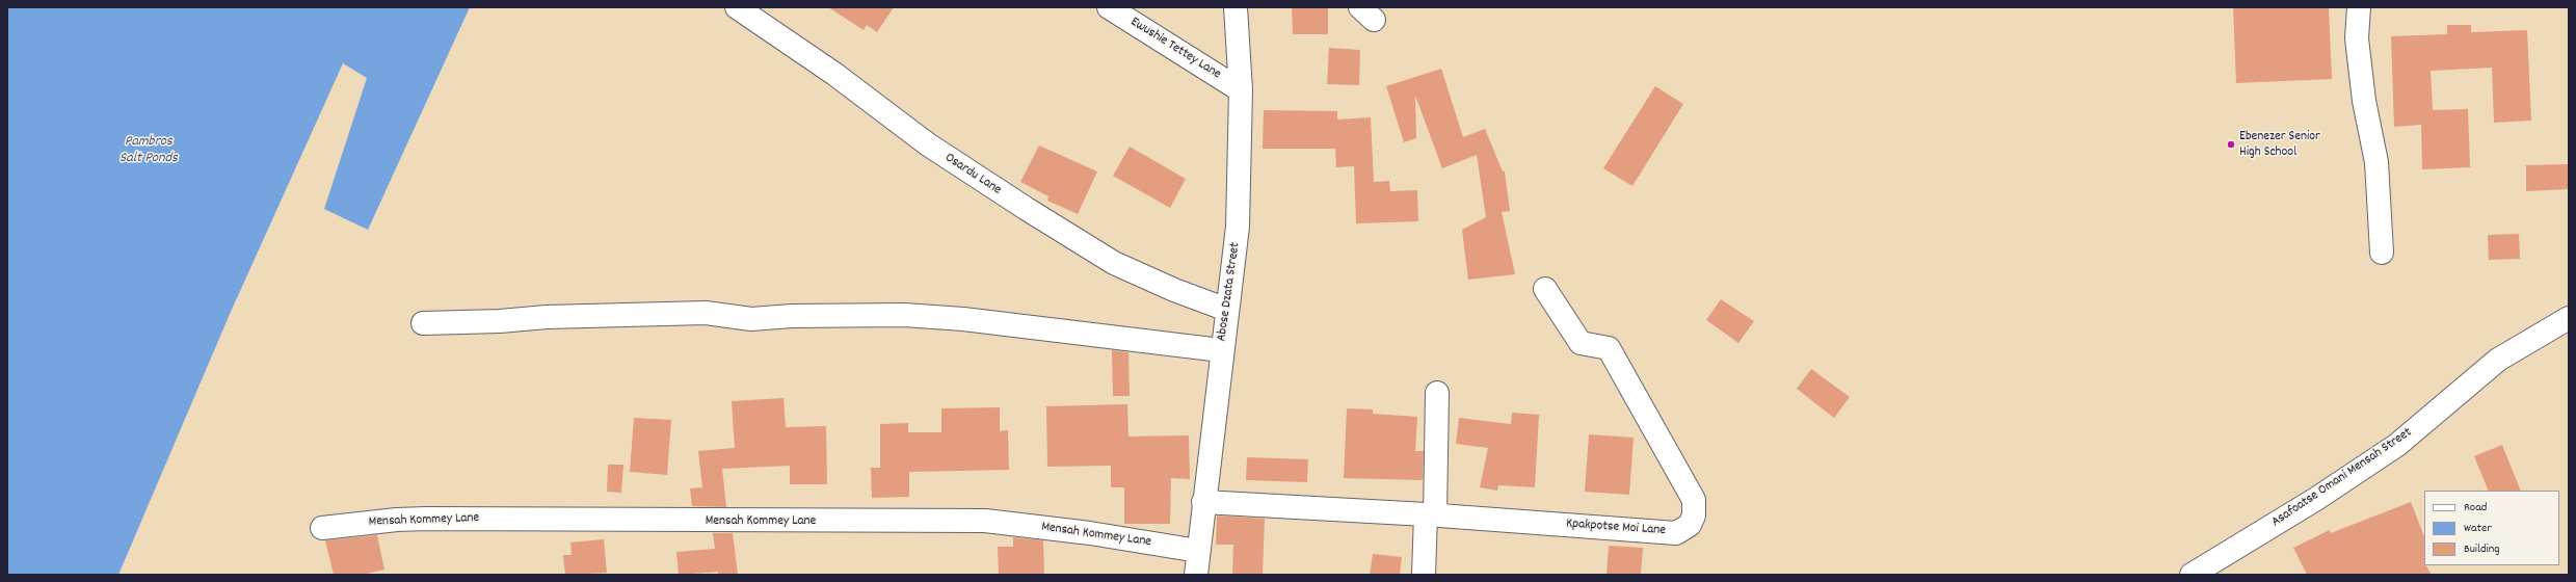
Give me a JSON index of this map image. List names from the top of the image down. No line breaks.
{"streets":{"street":["Ewushie Tettey Lane","Osardu Lane","Abose Dzata Street","Asafoatse Omani Mensah Street","Mensah Kommey Lane","Kpakpotse Moi Lane"]},"crossings":[["Ewushie Tettey Lane","Abose Dzata Street"],["Osardu Lane","Abose Dzata Street"],["Abose Dzata Street","Mensah Kommey Lane"],["Abose Dzata Street","Kpakpotse Moi Lane"]],"water":["Pambros Salt Ponds"],"places":["Ebenezer Senior High School"],"legend":["Road","Water","Building"]}
